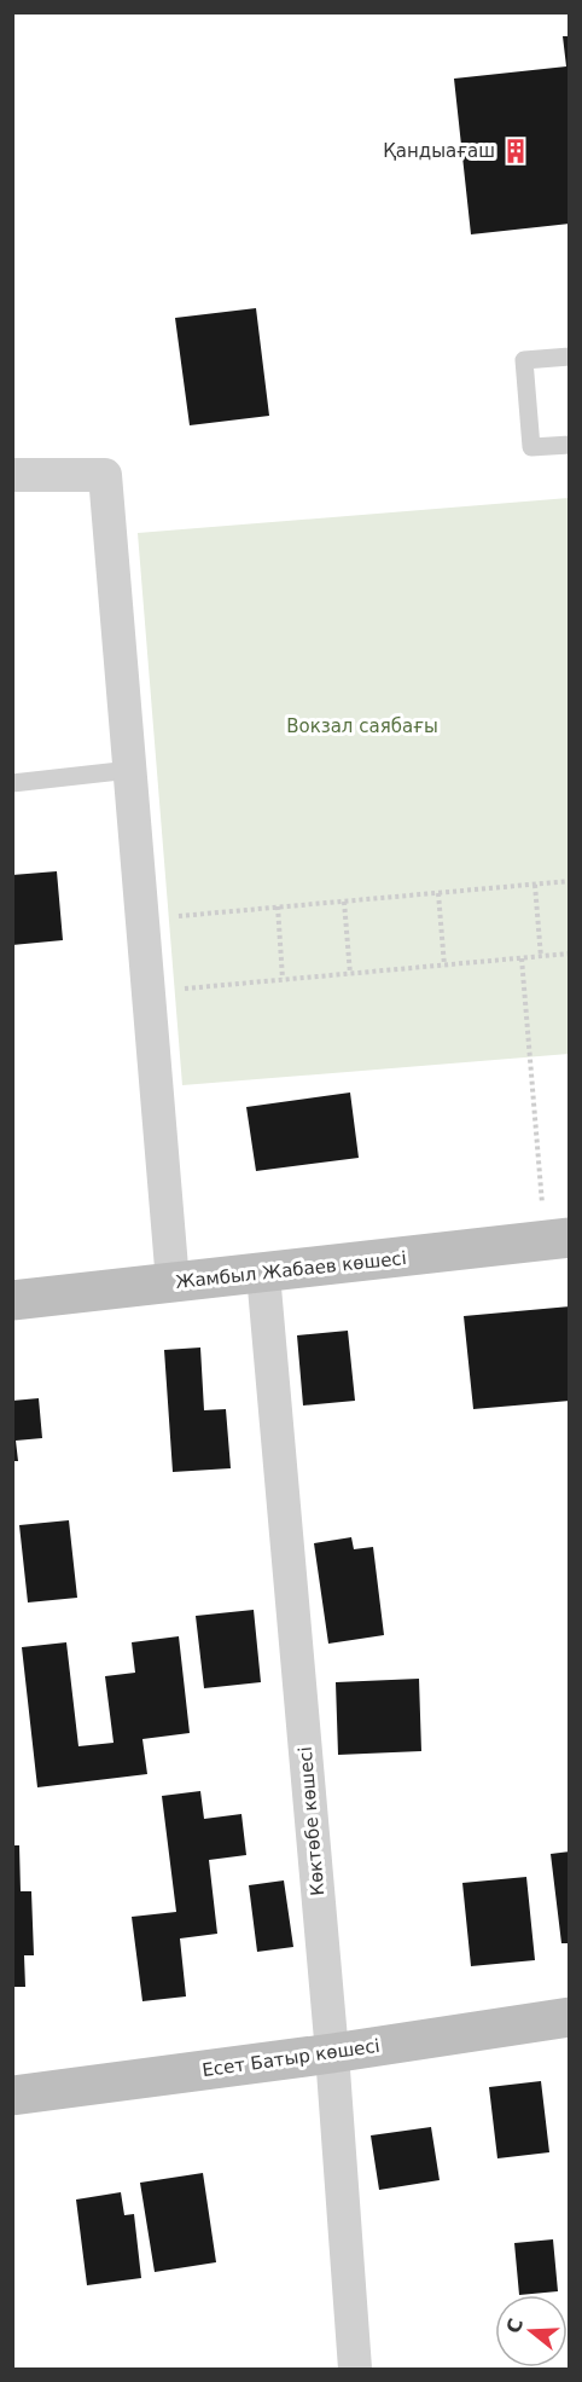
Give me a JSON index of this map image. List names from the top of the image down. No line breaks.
{"streets":{"street":["Жамбыл Жабаев көшесі","Көктөбе көшесі","Есет Батыр көшесі"]},"crossings":[["Жамбыл Жабаев көшесі","Көктөбе көшесі"],["Көктөбе көшесі","Есет Батыр көшесі"]],"parks":["Вокзал саябағы"],"places":{"building":["Қандыағаш"]},"north":"left"}
